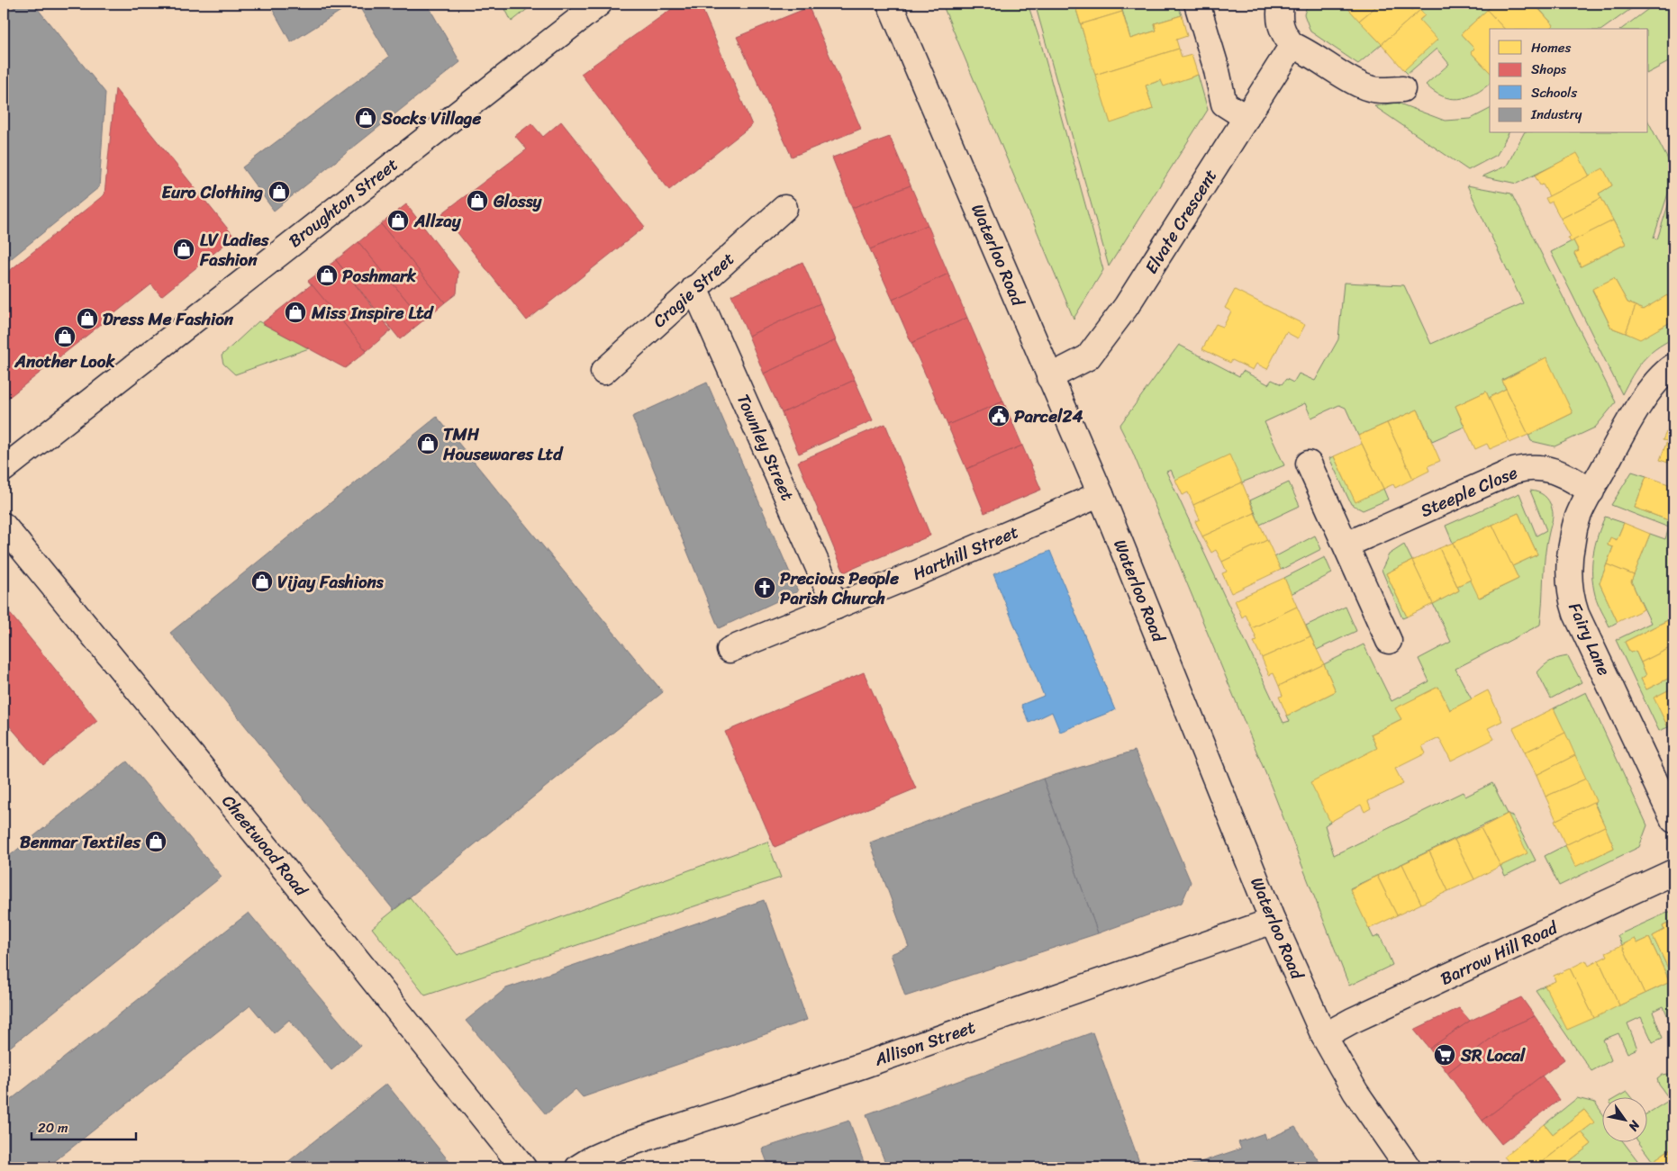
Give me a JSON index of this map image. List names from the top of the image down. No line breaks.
{"streets":{"street":["Broughton Street","Elvate Crescent","Waterloo Road","Cragie Street","Townley Street","Steeple Close","Harthill Street","Fairy Lane","Cheetwood Road","Barrow Hill Road","Allison Street"]},"crossings":[["Elvate Crescent","Waterloo Road"],["Waterloo Road","Harthill Street"],["Waterloo Road","Barrow Hill Road"],["Waterloo Road","Allison Street"],["Cragie Street","Townley Street"],["Townley Street","Harthill Street"],["Steeple Close","Fairy Lane"]],"places":{"shop":["Socks Village","Euro Clothing","Glossy","Allzay","LV Ladies Fashion","Poshmark","Miss Inspire Ltd","Dress Me Fashion","Another Look","TMH Housewares Ltd","Vijay Fashions","Benmar Textiles"],"public building":["Parcel24"],"church":["Precious People Parish Church"],"supermarket":["SR Local"]},"legend":["Homes","Shops","Schools","Industry"],"scale_bar":"20 m","north":"bottom right"}
